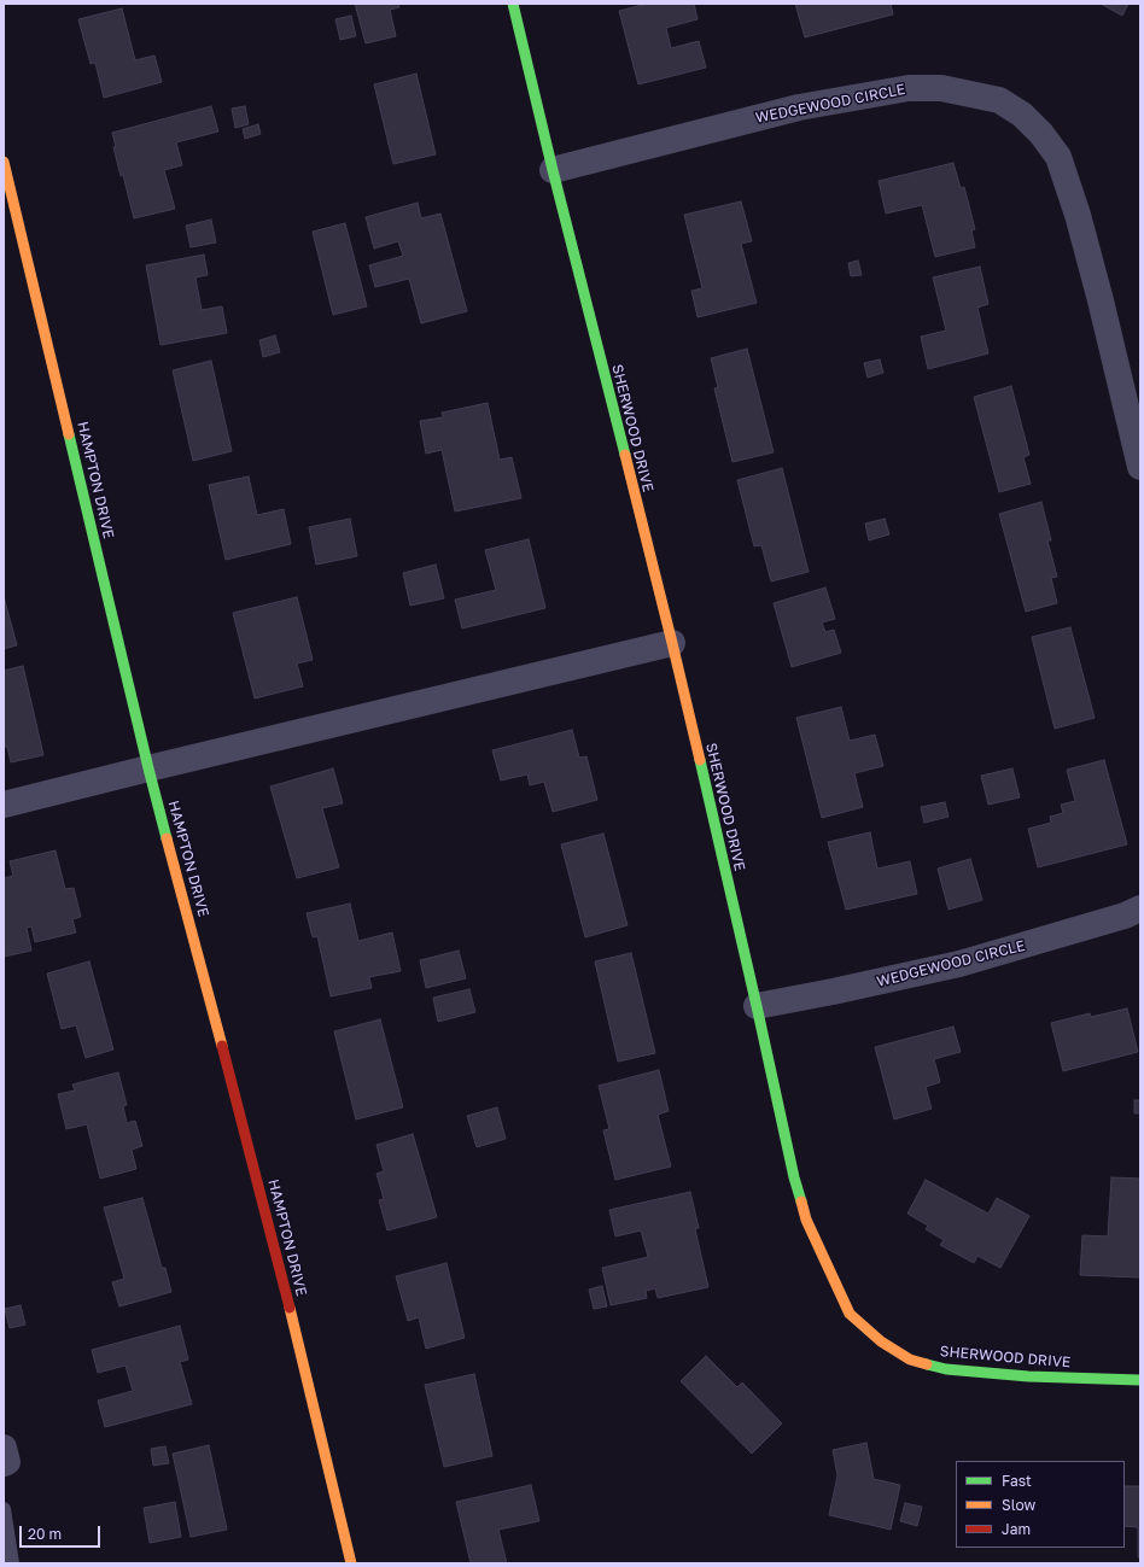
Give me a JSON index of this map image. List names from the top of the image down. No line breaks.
{"streets":{"street":["WEDGEWOOD CIRCLE","SHERWOOD DRIVE","HAMPTON DRIVE"]},"crossings":[["WEDGEWOOD CIRCLE","SHERWOOD DRIVE"]],"legend":["Fast","Slow","Jam"],"scale_bar":"20 m"}
